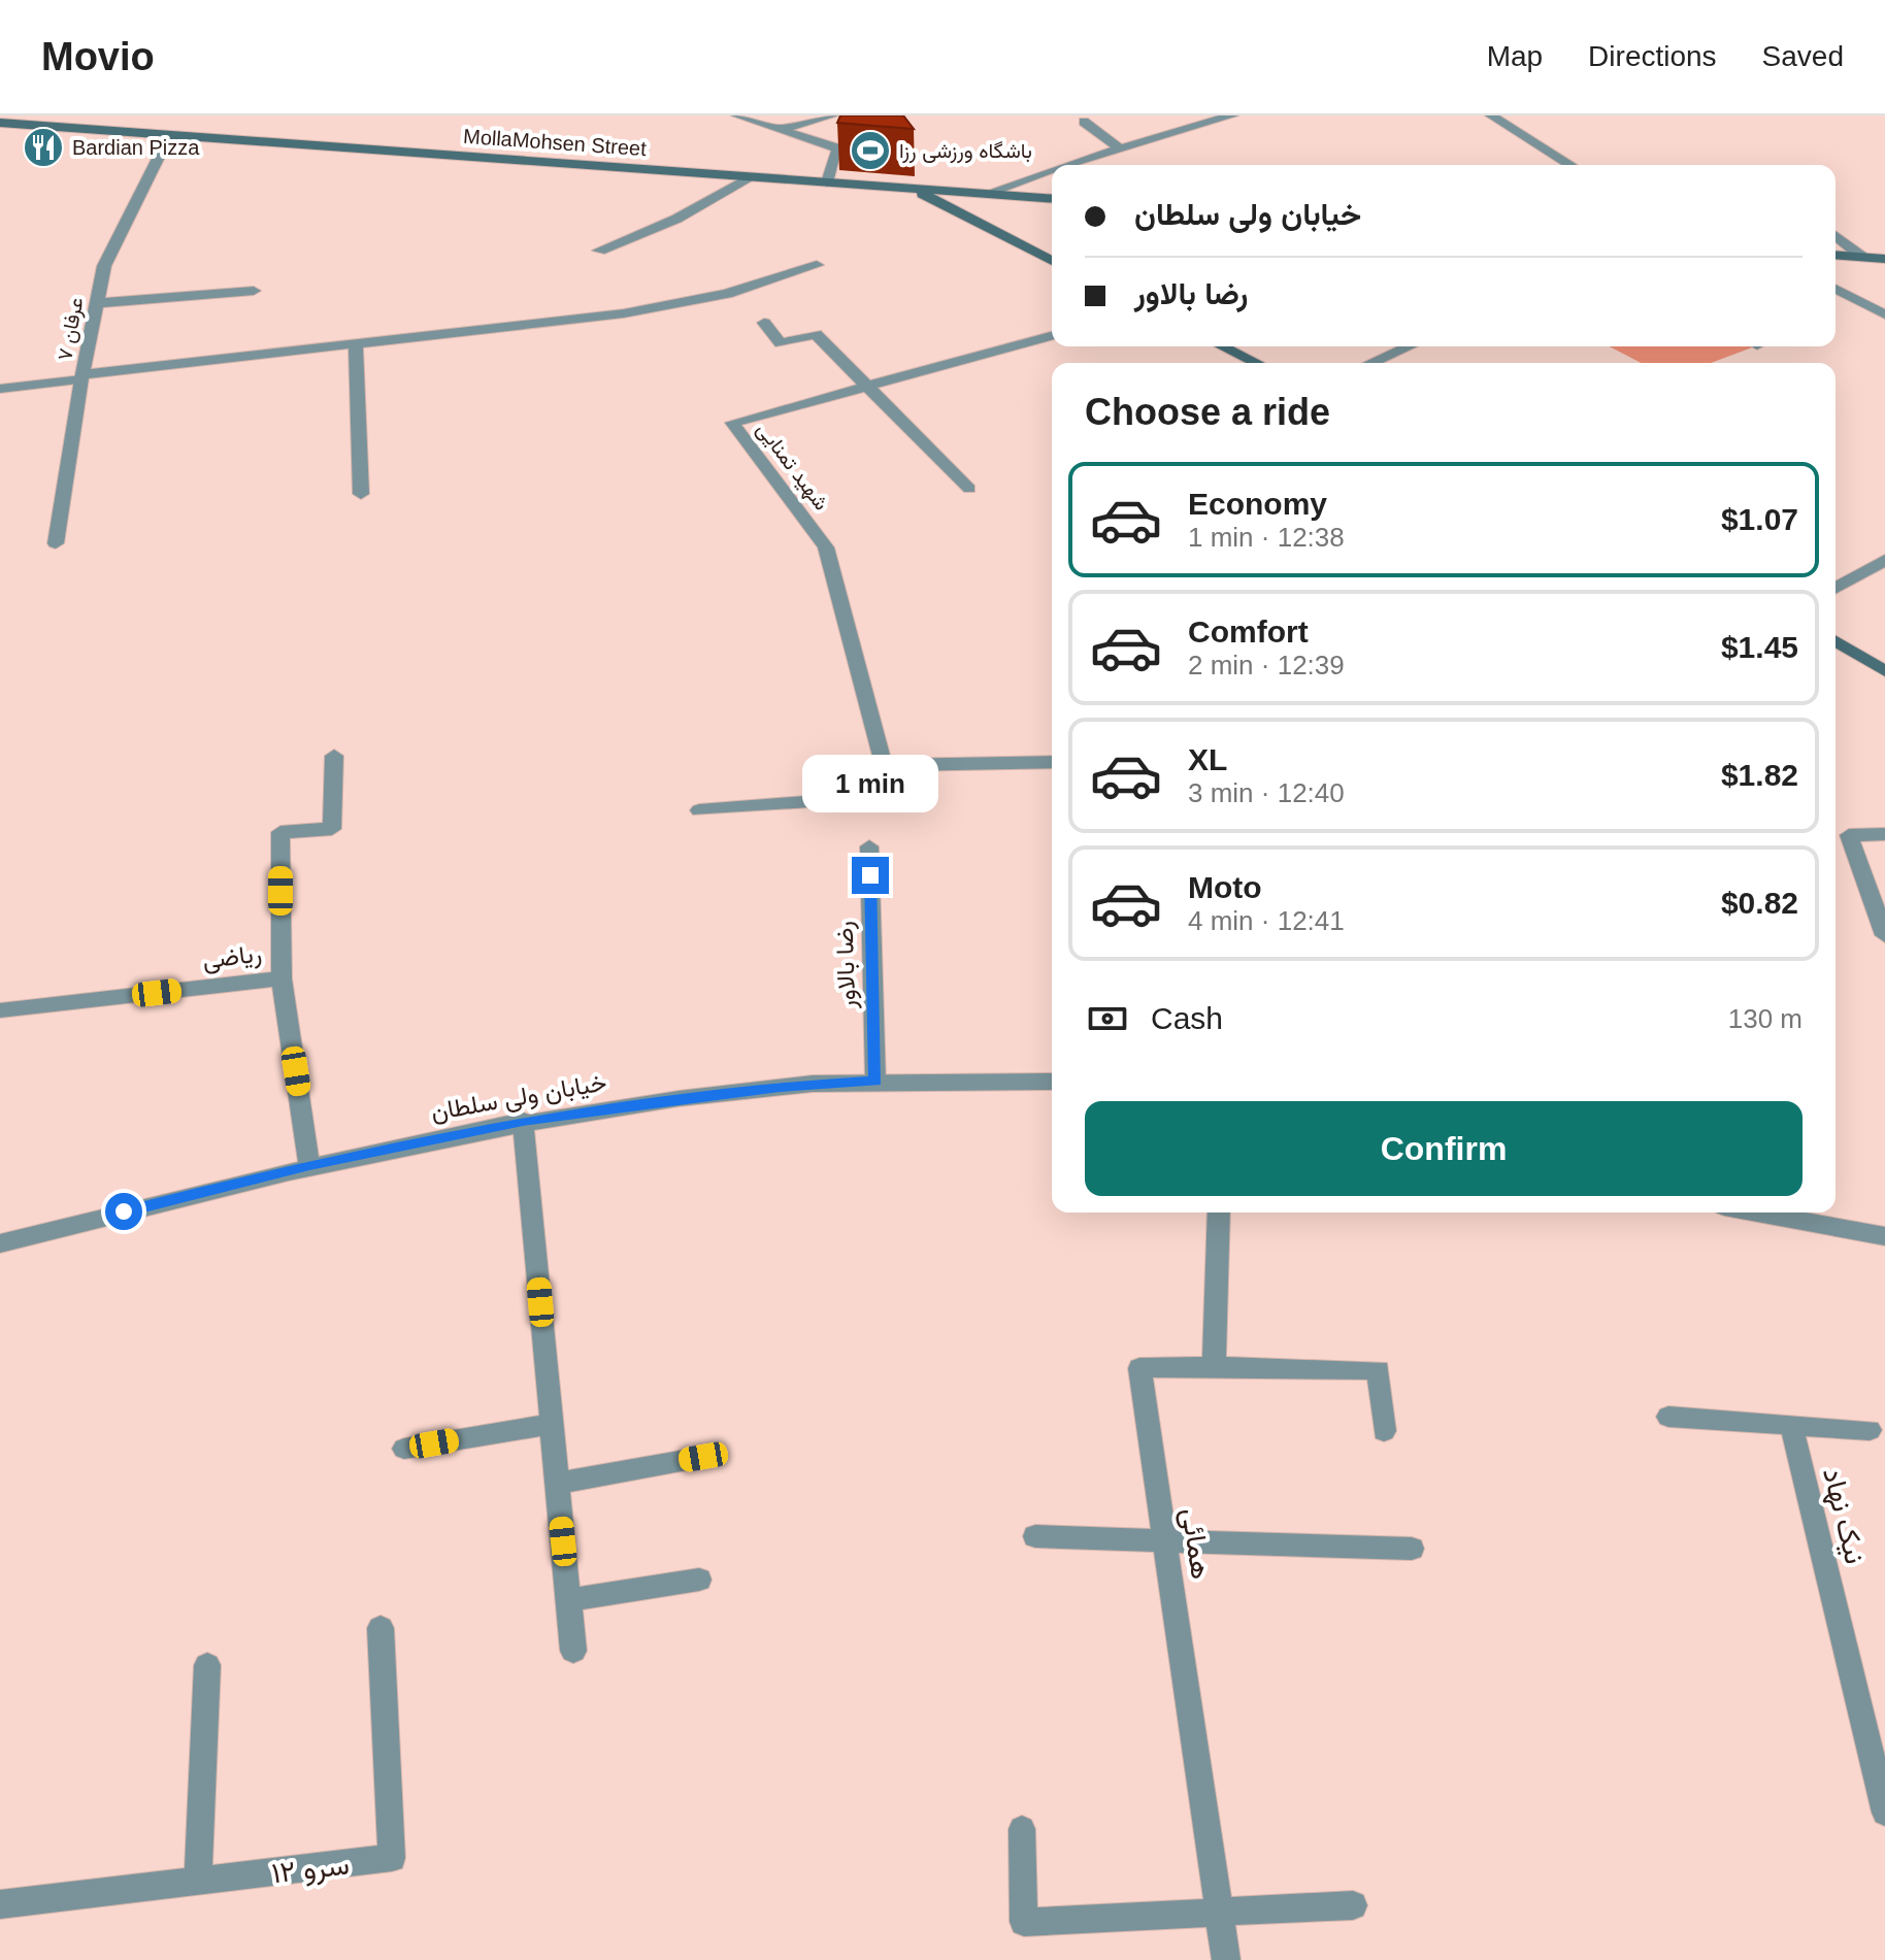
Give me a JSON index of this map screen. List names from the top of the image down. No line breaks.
{"streets":{"main road":["MollaMohsen Street"],"street":["عرفان ۷","شهید تمنایی","ریاضی","رضا بالاور","خیابان ولی سلطان","نیک نهاد","همائی","سرو ۱۲"]},"crossings":[["MollaMohsen Street","عرفان ۷"],["ریاضی","خیابان ولی سلطان"],["رضا بالاور","خیابان ولی سلطان"]],"places":{"restaurant":["Bardian Pizza"],"sports":["باشگاه ورزشی رزا"]},"page":{"header":"Movio","nav":["Map","Directions","Saved"],"banner":["خیابان ولی سلطان","رضا بالاور"],"heading":"Choose a ride","list":[{"name":"Economy","note":"1 min · 12:38","value":"$1.07"},{"name":"Comfort","note":"2 min · 12:39","value":"$1.45"},{"name":"XL","note":"3 min · 12:40","value":"$1.82"},{"name":"Moto","note":"4 min · 12:41","value":"$0.82"}],"bubble":"1 min","pay":["Cash","130 m"],"buttons":"Confirm"}}
